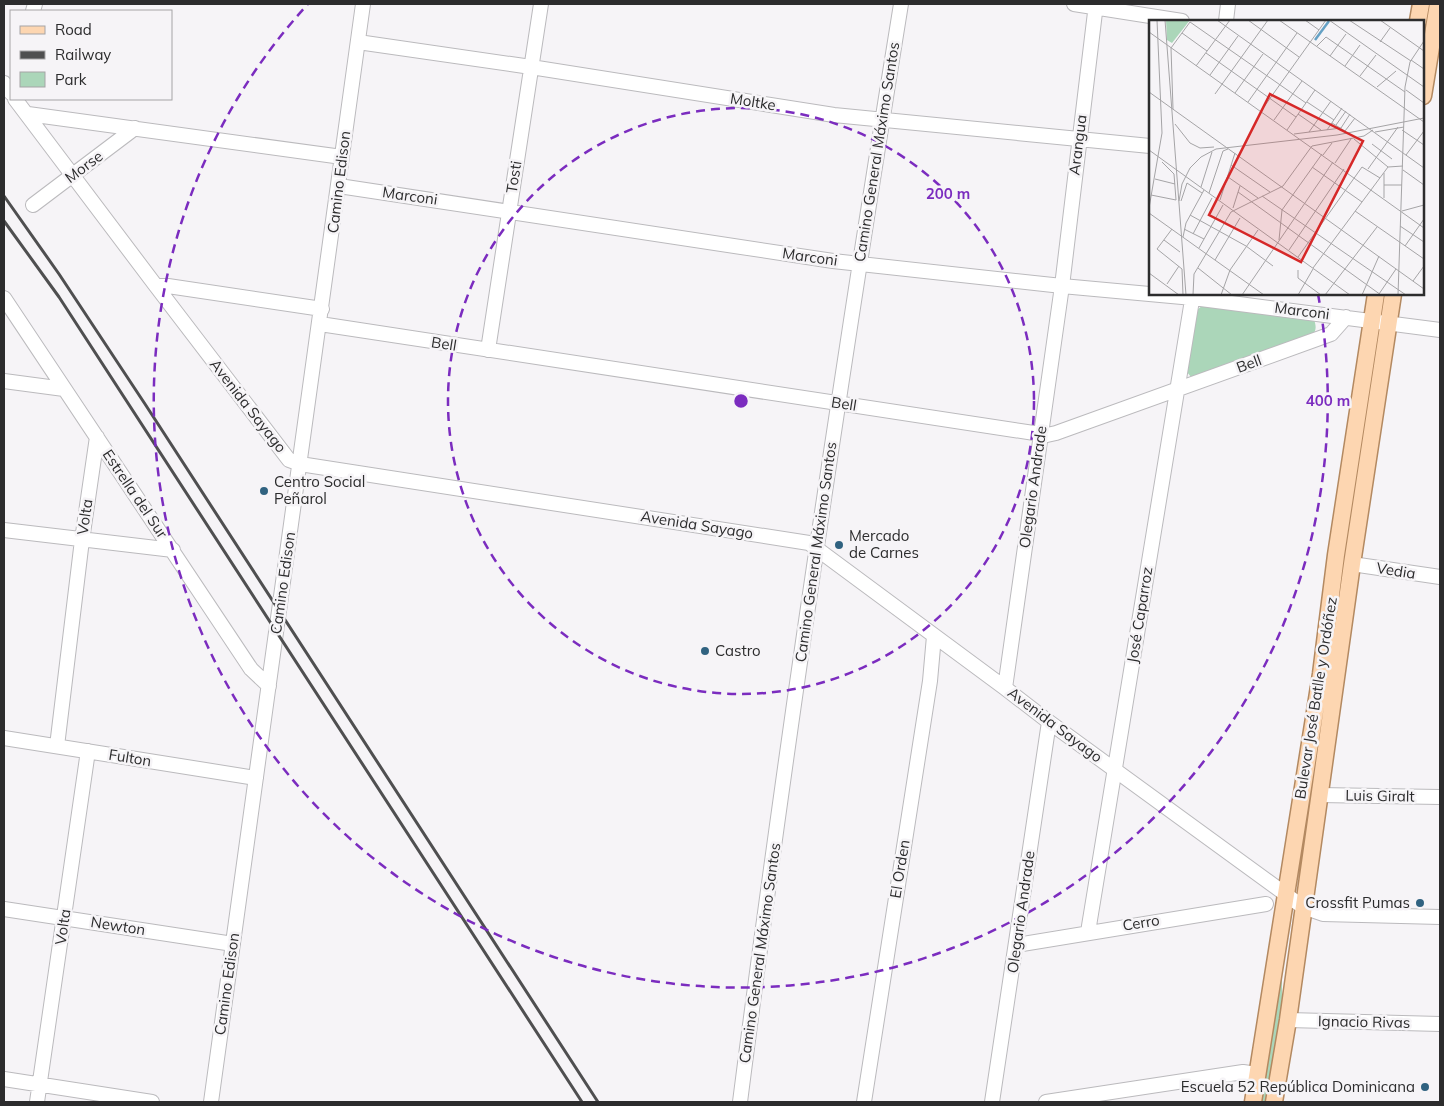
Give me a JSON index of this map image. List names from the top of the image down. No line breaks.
{"streets":{"main road":["Bulevar José Batlle y Ordóñez"],"street":["Moltke","Arangua","Camino General Máximo Santos","Morse","Tosti","Camino Edison","Marconi","Bell","Avenida Sayago","Olegario Andrade","Estrella del Sur","Volta","Vedia","José Caparroz","Fulton","Luis Giralt","El Orden","Cerro","Newton","Ignacio Rivas"]},"crossings":[["Moltke","Arangua"],["Moltke","Camino General Máximo Santos"],["Moltke","Tosti"],["Moltke","Camino Edison"],["Arangua","Marconi"],["Arangua","Olegario Andrade"],["Camino General Máximo Santos","Marconi"],["Camino General Máximo Santos","Bell"],["Camino General Máximo Santos","Avenida Sayago"],["Morse","Avenida Sayago"],["Tosti","Marconi"],["Tosti","Bell"],["Camino Edison","Marconi"],["Camino Edison","Bell"],["Camino Edison","Avenida Sayago"],["Camino Edison","Estrella del Sur"],["Camino Edison","Fulton"],["Camino Edison","Newton"],["Marconi","Bell"],["Marconi","Olegario Andrade"],["Marconi","José Caparroz"],["Marconi","Bulevar José Batlle y Ordóñez"],["Bell","Olegario Andrade"],["Bell","José Caparroz"],["Avenida Sayago","Olegario Andrade"],["Avenida Sayago","José Caparroz"],["Avenida Sayago","Bulevar José Batlle y Ordóñez"],["Avenida Sayago","El Orden"],["Olegario Andrade","Cerro"],["Estrella del Sur","Volta"],["Volta","Fulton"],["Volta","Newton"],["Vedia","Bulevar José Batlle y Ordóñez"],["José Caparroz","Cerro"],["Bulevar José Batlle y Ordóñez","Luis Giralt"],["Bulevar José Batlle y Ordóñez","Ignacio Rivas"]],"places":["Centro Social Peñarol","Mercado de Carnes","Castro","Crossfit Pumas","Escuela 52 República Dominicana"],"legend":["Road","Railway","Park"],"rings":["200 m","400 m"]}
